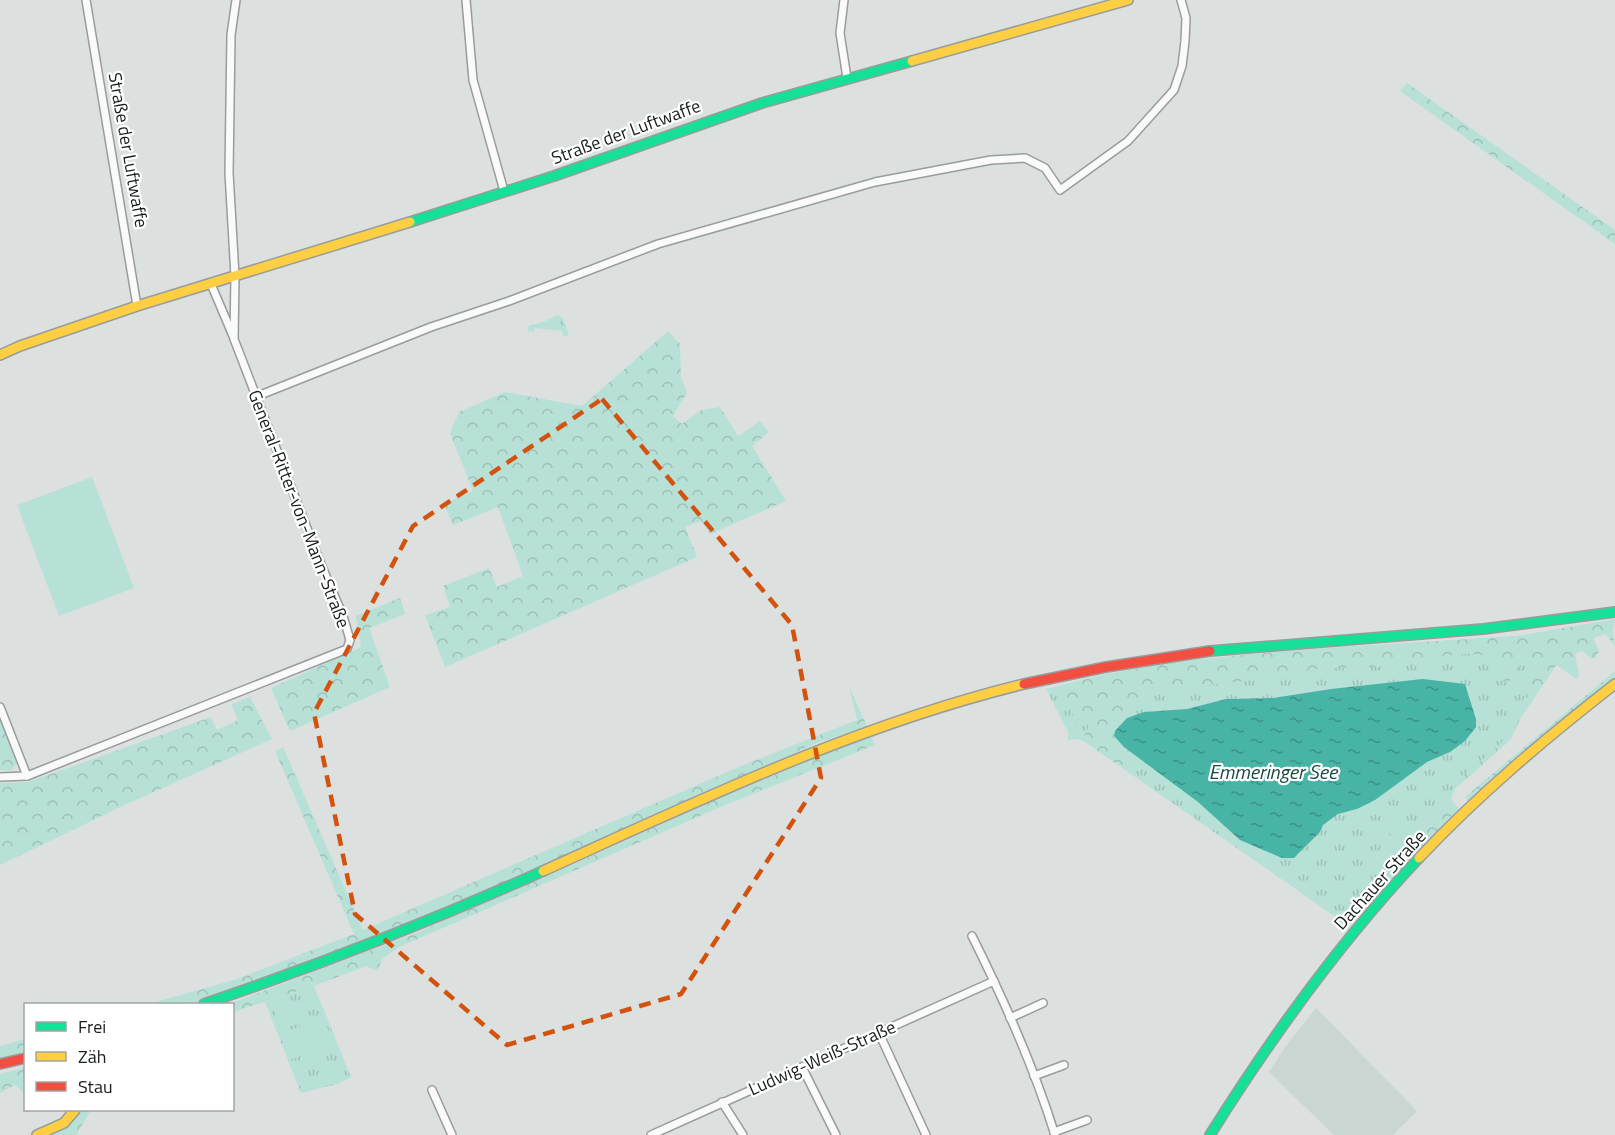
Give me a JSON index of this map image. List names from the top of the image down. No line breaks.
{"streets":{"main road":["Straße der Luftwaffe","Dachauer Straße"],"street":["General-Ritter-von-Mann-Straße","Ludwig-Weiß-Straße"]},"crossings":[["Straße der Luftwaffe","General-Ritter-von-Mann-Straße"]],"water":["Emmeringer See"],"legend":["Frei","Zäh","Stau"]}
